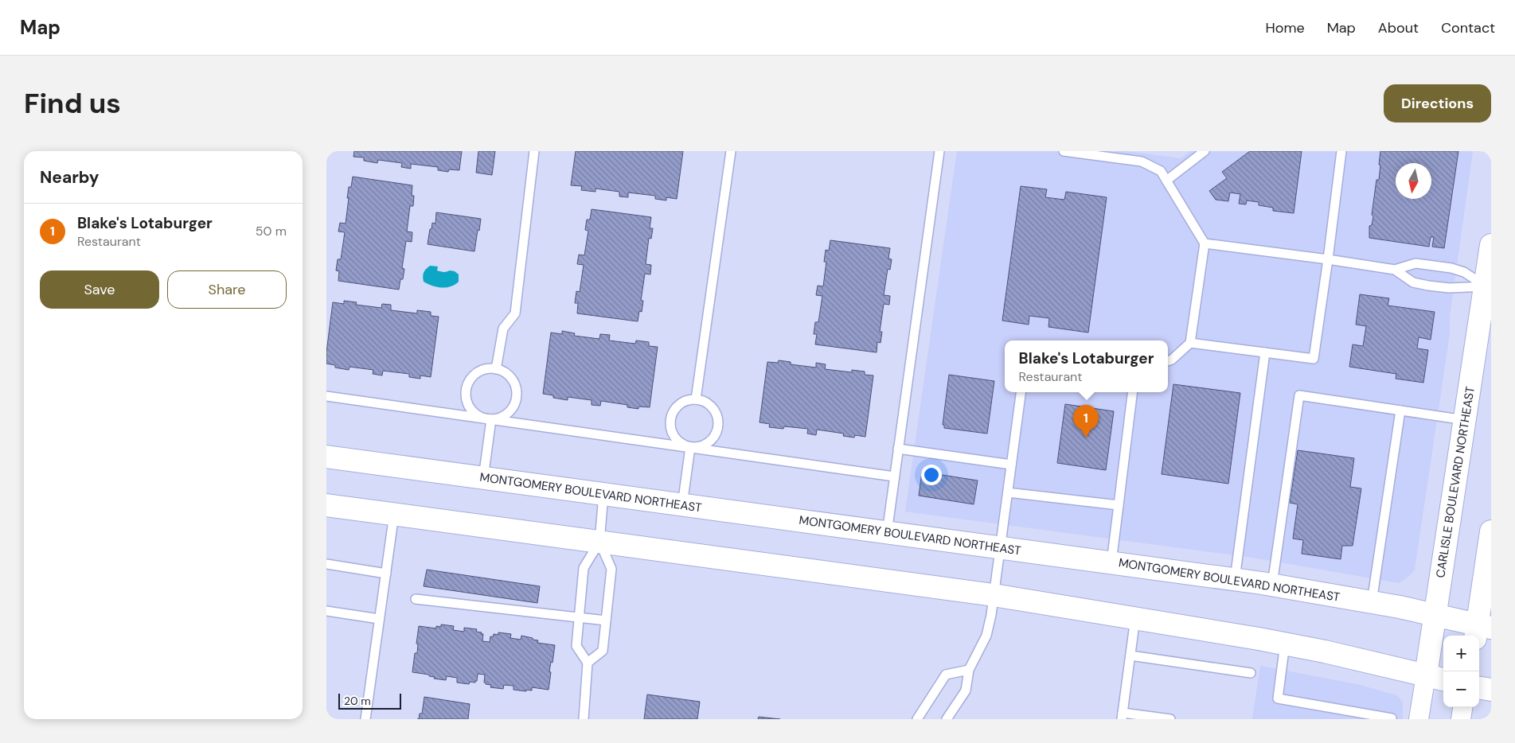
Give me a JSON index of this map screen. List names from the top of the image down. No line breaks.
{"streets":{"main road":["CARLISLE BOULEVARD NORTHEAST","MONTGOMERY BOULEVARD NORTHEAST"]},"crossings":[["CARLISLE BOULEVARD NORTHEAST","MONTGOMERY BOULEVARD NORTHEAST"]],"scale_bar":"20 m","north":"bottom","page":{"header":"Map","nav":["Home","Map","About","Contact"],"buttons":["Directions",["Save","Share"]],"title":"Find us","heading":"Nearby","list":[{"mark":"1","name":"Blake's Lotaburger","note":"Restaurant","value":"50 m"}],"popup":["Blake's Lotaburger","Restaurant"],"pins":"1","map_buttons":["+","−"],"scale":"20 m"}}
